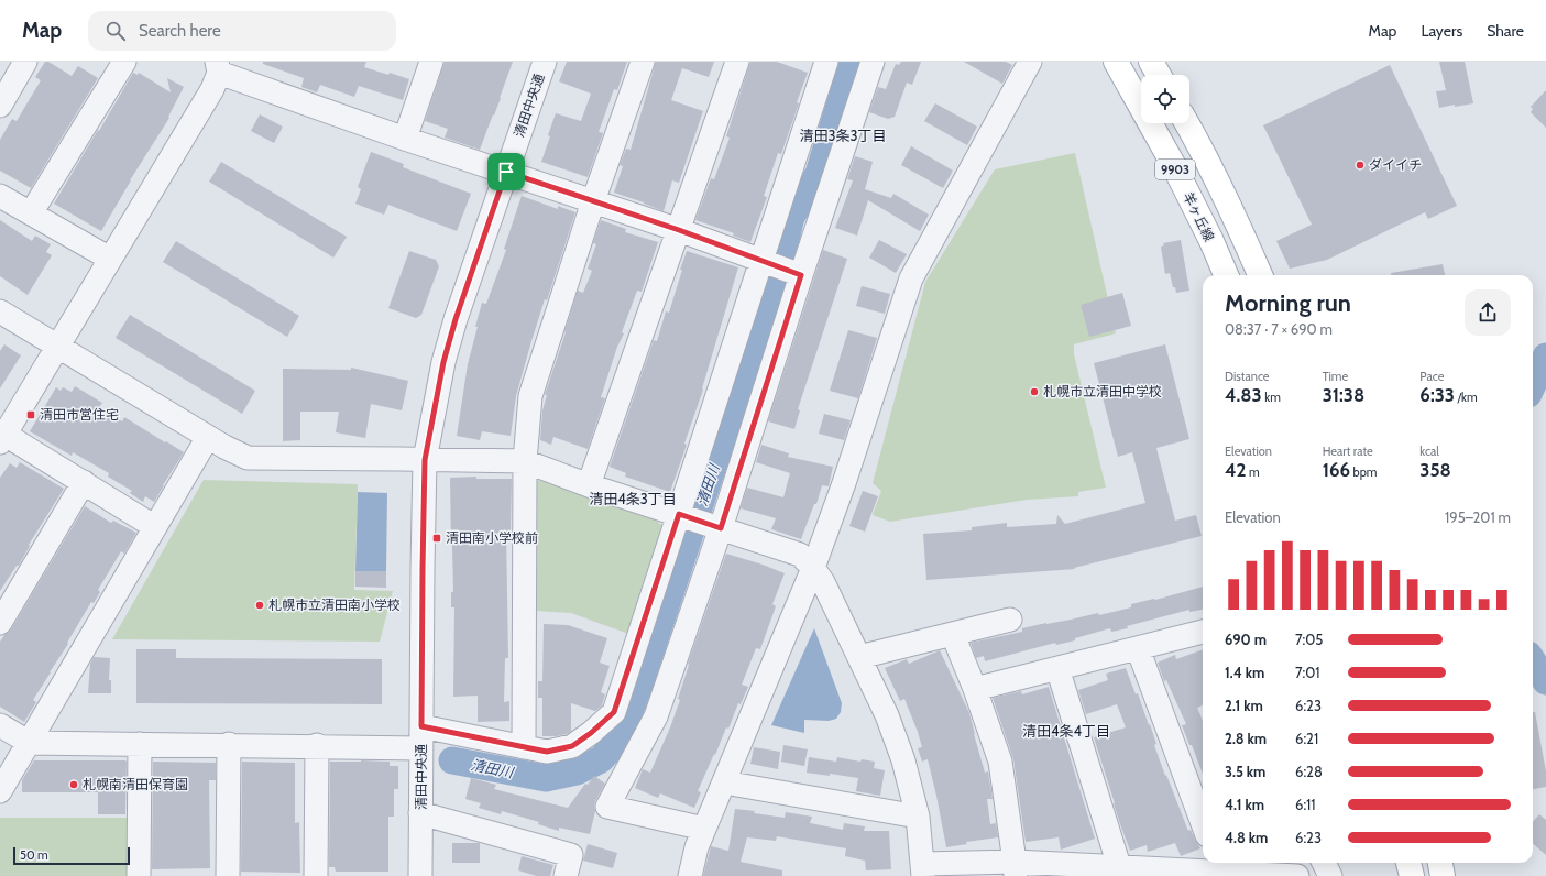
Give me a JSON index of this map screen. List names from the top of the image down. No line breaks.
{"streets":{"main road":["9903","羊ヶ丘線"],"street":["清田中央通"]},"districts":["清田3条3丁目","清田4条3丁目","清田4条4丁目"],"water":["清田川"],"places":{"other":["ダイイチ","札幌市立清田中学校","札幌市立清田南小学校","札幌南清田保育園"],"transit":["清田市営住宅","清田南小学校前"]},"scale_bar":"50 m","page":{"header":"Map","search":"Search here","nav":["Map","Layers","Share"],"heading":["Morning run","08:37 · 7 × 690 m"],"stats":[["Distance","4.83 km"],["Time","31:38"],["Pace","6:33 /km"],["Elevation","42 m"],["Heart rate","166 bpm"],["kcal","358"]],"chart":["Elevation","195–201 m"],"list":[{"name":"690 m","note":"7:05"},{"name":"1.4 km","note":"7:01"},{"name":"2.1 km","note":"6:23"},{"name":"2.8 km","note":"6:21"},{"name":"3.5 km","note":"6:28"},{"name":"4.1 km","note":"6:11"},{"name":"4.8 km","note":"6:23"}],"scale":"50 m"}}
